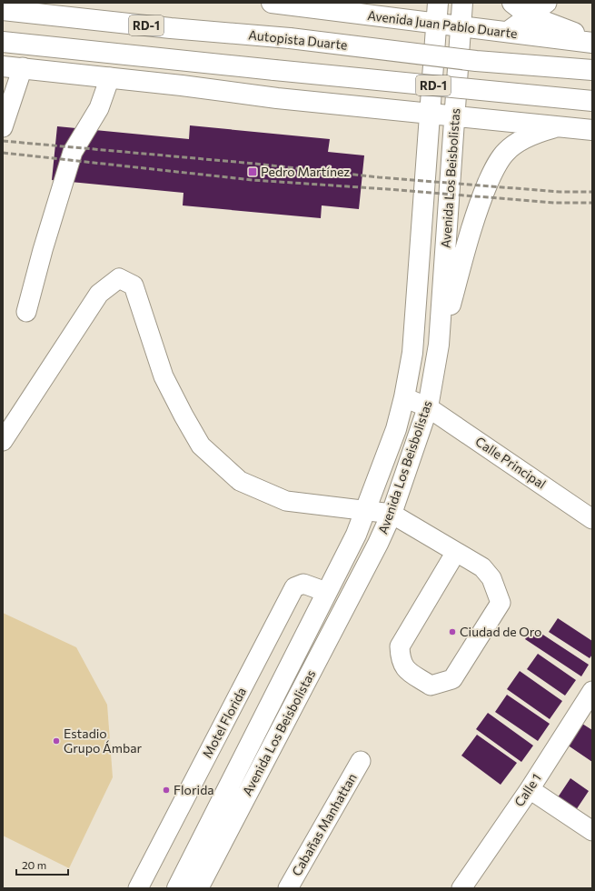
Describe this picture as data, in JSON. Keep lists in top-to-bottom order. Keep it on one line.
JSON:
{"streets":{"main road":["Avenida Juan Pablo Duarte","RD-1","Autopista Duarte","Avenida Los Beisbolistas"],"street":["Calle Principal","Motel Florida","Calle 1","Cabañas Manhattan"]},"crossings":[["Avenida Juan Pablo Duarte","Avenida Los Beisbolistas"],["Avenida Los Beisbolistas","Calle Principal"],["Avenida Los Beisbolistas","Motel Florida"]],"places":{"transit":["Pedro Martínez"],"other":["Ciudad de Oro","Estadio Grupo Ámbar","Florida"]},"scale_bar":"20 m"}
